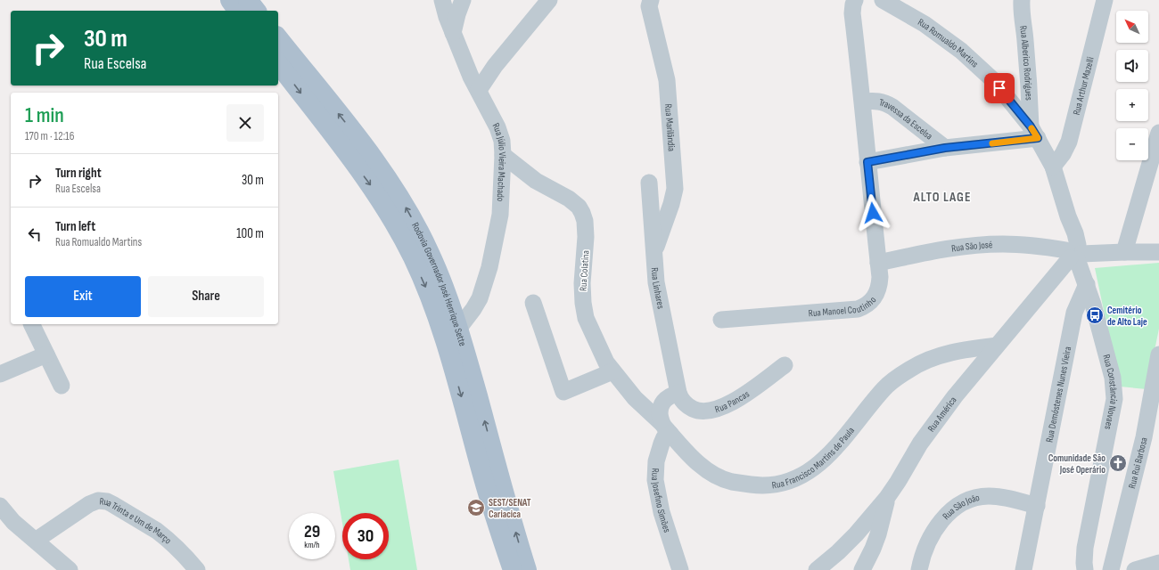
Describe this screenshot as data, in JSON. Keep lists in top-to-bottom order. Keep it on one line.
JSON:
{"streets":{"main road":["Rodovia Governador José Henrique Sette"],"street":["Rua Romualdo Martins","Rua Alberico Rodrigues","Rua Arthur Mazelli","Travessa da Escelsa","Rua Marilândia","Rua Júlio Vieira Machado","Rua São José","Rua Colatina","Rua Linhares","Rua Manoel Coutinho","Rua Constância Novaes","Rua Demóstenes Nunes Vieira","Rua Pancas","Rua América","Rua Francisco Martins de Paula","Rua Rui Barbosa","Rua Josefino Simões","Rua São João","Rua Trinta e Um de Março"]},"crossings":[["Rua Romualdo Martins","Rua Alberico Rodrigues"],["Rua Romualdo Martins","Rua Arthur Mazelli"],["Rua Romualdo Martins","Rua Constância Novaes"],["Rua Arthur Mazelli","Rua Constância Novaes"],["Travessa da Escelsa","Rua Manoel Coutinho"],["Rua Marilândia","Rua Linhares"],["Rua Júlio Vieira Machado","Rua Colatina"],["Rua Júlio Vieira Machado","Rodovia Governador José Henrique Sette"],["Rua São José","Rua Manoel Coutinho"],["Rua São José","Rua Constância Novaes"],["Rua São José","Rua América"],["Rua Colatina","Rua Francisco Martins de Paula"],["Rua Colatina","Rua Josefino Simões"],["Rua Linhares","Rua Pancas"],["Rua Constância Novaes","Rua Demóstenes Nunes Vieira"],["Rua Constância Novaes","Rua América"],["Rua Demóstenes Nunes Vieira","Rua São João"],["Rua América","Rua Francisco Martins de Paula"],["Rua Francisco Martins de Paula","Rua Josefino Simões"]],"districts":["ALTO LAGE"],"places":{"bus stop":["Cemitério de Alto Laje"],"church":["Comunidade São José Operário"],"school or university":["SEST/SENAT Cariacica"]},"north":"top left","page":{"map_buttons":["+","−"],"turn":["30 m","Rua Escelsa"],"heading":["1 min","170 m · 12:16"],"list":[{"name":"Turn right","note":"Rua Escelsa","value":"30 m"},{"name":"Turn left","note":"Rua Romualdo Martins","value":"100 m"}],"buttons":["Exit","Share"],"speed":"29 km/h","limit":"30"}}
